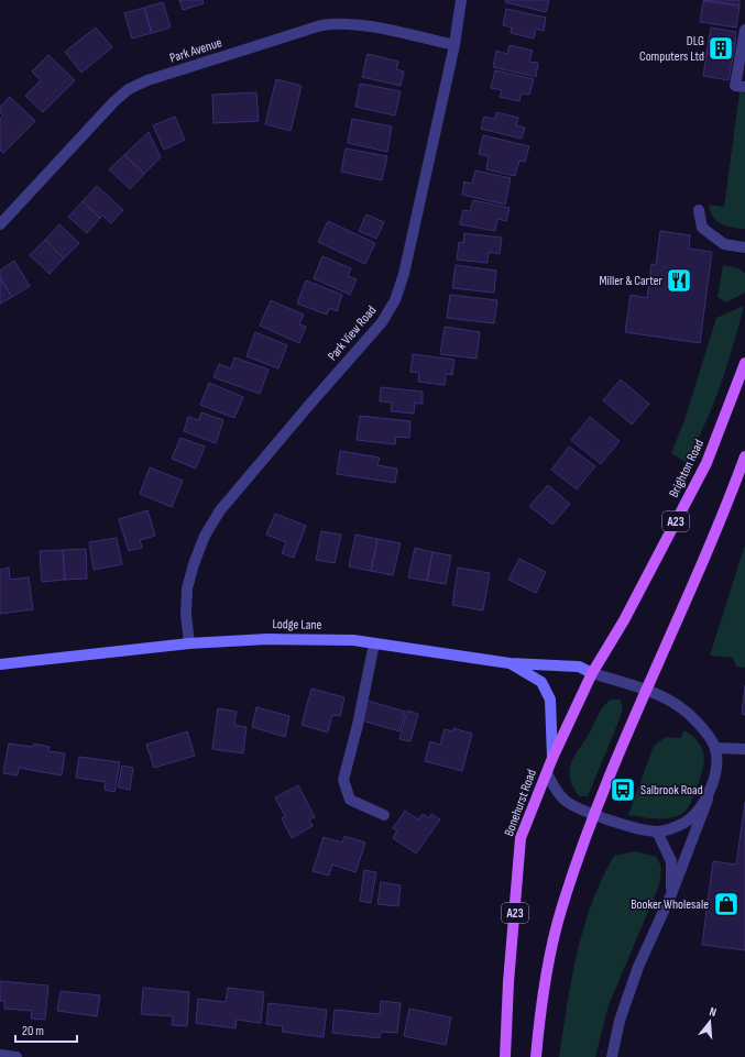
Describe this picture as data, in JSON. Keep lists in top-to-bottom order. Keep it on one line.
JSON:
{"streets":{"main road":["Brighton Road","A23","Bonehurst Road"],"street":["Park Avenue","Park View Road","Lodge Lane"]},"crossings":[["Park Avenue","Park View Road"],["Park View Road","Lodge Lane"],["Brighton Road","Lodge Lane"],["Brighton Road","Bonehurst Road"],["Lodge Lane","Bonehurst Road"]],"places":{"building":["DLG Computers Ltd"],"restaurant":["Miller & Carter"],"bus stop":["Salbrook Road"],"shop":["Booker Wholesale"]},"scale_bar":"20 m","north":"top"}
